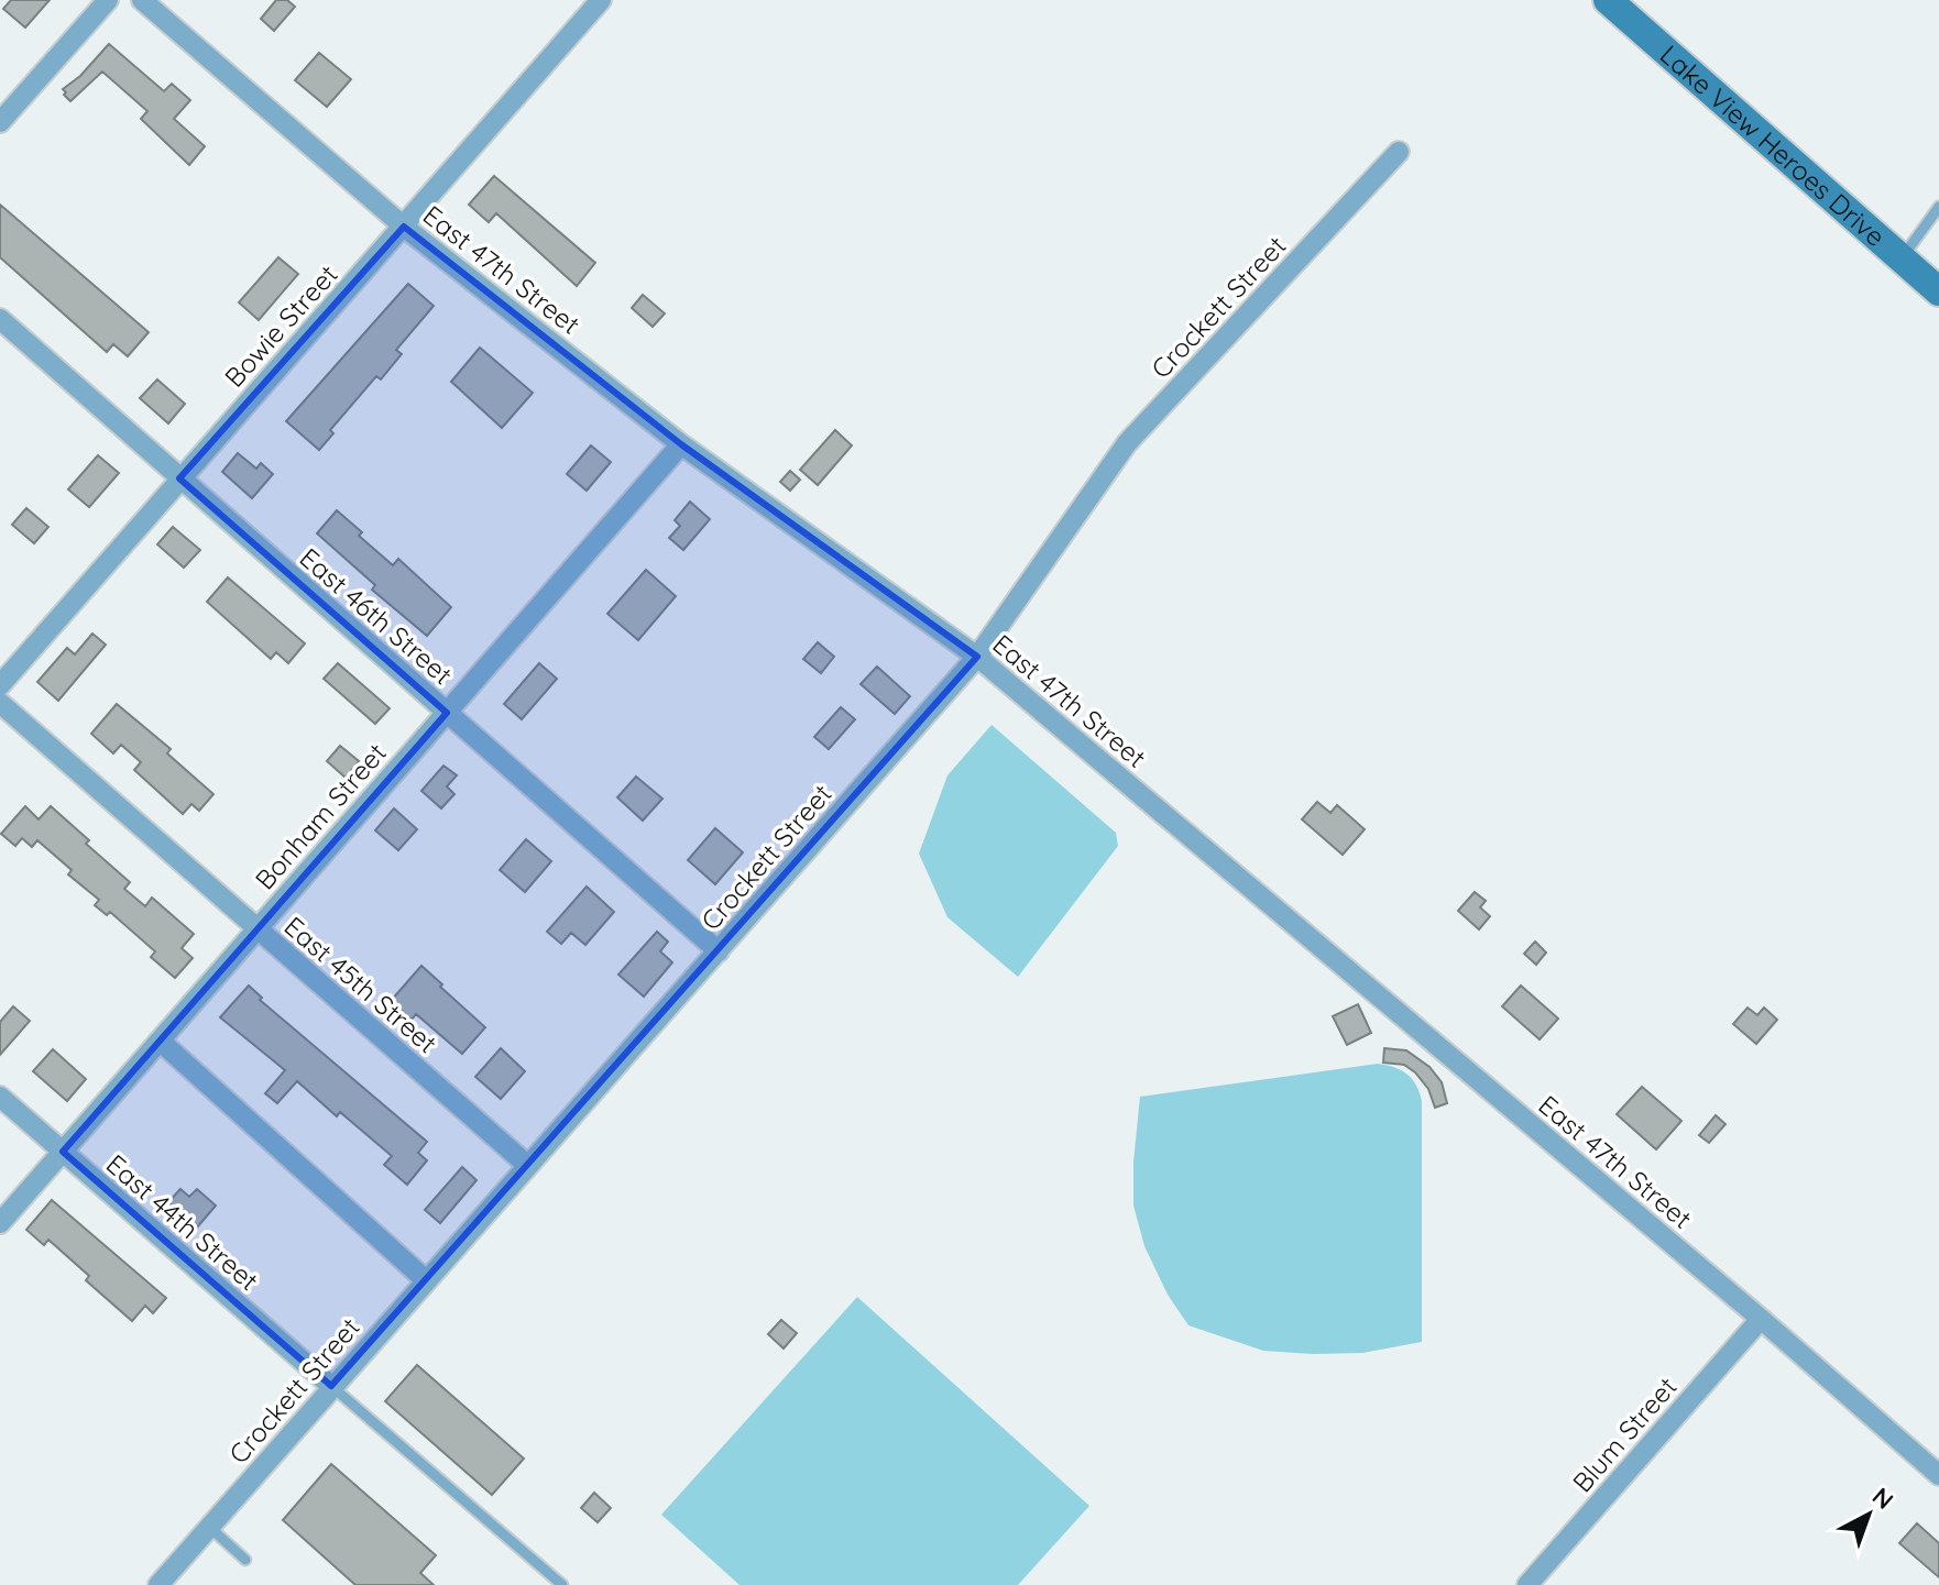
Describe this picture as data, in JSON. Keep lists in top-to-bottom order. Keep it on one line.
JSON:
{"streets":{"street":["Lake View Heroes Drive","East 47th Street","Crockett Street","Bowie Street","East 46th Street","Bonham Street","East 45th Street","East 44th Street","Blum Street"]},"crossings":[["East 47th Street","Crockett Street"],["East 47th Street","Bowie Street"],["East 47th Street","Bonham Street"],["East 47th Street","Blum Street"],["Crockett Street","East 46th Street"],["Crockett Street","East 45th Street"],["Crockett Street","East 44th Street"],["Bowie Street","East 46th Street"],["East 46th Street","Bonham Street"],["Bonham Street","East 45th Street"],["Bonham Street","East 44th Street"]],"north":"top right"}
